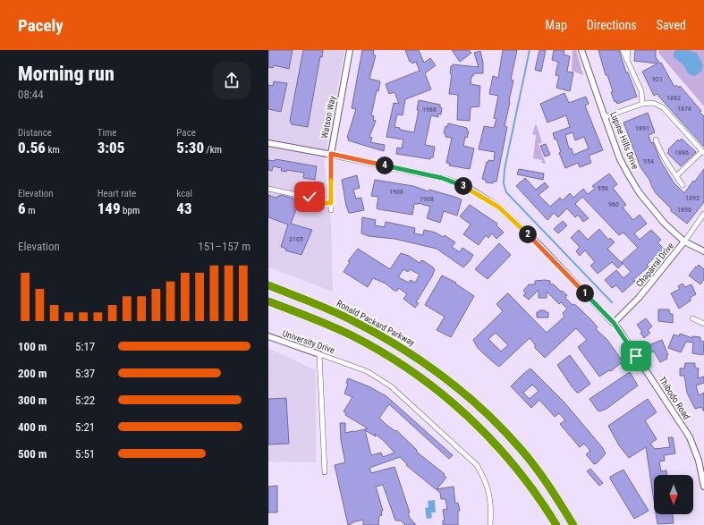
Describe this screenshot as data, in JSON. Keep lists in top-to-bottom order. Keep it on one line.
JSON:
{"streets":{"highway":["Ronald Packard Parkway"],"street":["Watson Way","Lupine Hills Drive","Chaparral Drive","University Drive","Thibodo Road"]},"crossings":[["Watson Way","Thibodo Road"],["Lupine Hills Drive","Chaparral Drive"],["Chaparral Drive","Thibodo Road"]],"house_numbers":["921","1882","1878","1988","1891","1886","954","956","1908","1892","1908","960","1896","2105"],"north":"bottom","page":{"header":"Pacely","nav":["Map","Directions","Saved"],"heading":["Morning run","08:44"],"stats":[["Distance","0.56 km"],["Time","3:05"],["Pace","5:30 /km"],["Elevation","6 m"],["Heart rate","149 bpm"],["kcal","43"]],"pins":["4","3","2","1"],"chart":["Elevation","151–157 m"],"list":[{"name":"100 m","note":"5:17"},{"name":"200 m","note":"5:37"},{"name":"300 m","note":"5:22"},{"name":"400 m","note":"5:21"},{"name":"500 m","note":"5:51"}]}}
